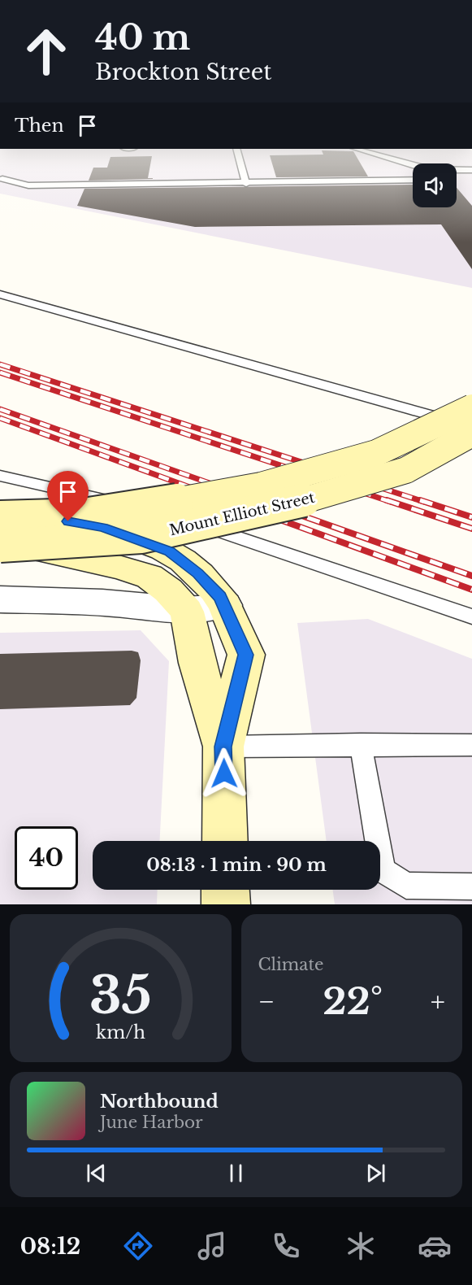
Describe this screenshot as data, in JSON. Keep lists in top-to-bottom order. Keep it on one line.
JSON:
{"streets":{"main road":["Mount Elliott Street"]},"page":{"turn":["40 m","Brockton Street"],"then":"Then","limit":"40","trip":"08:13 · 1 min · 90 m","tile":"Climate","heat":["−","22°","+"],"song":["Northbound","June Harbor"],"tabs":"08:12","gauge":["35","km/h"]}}
